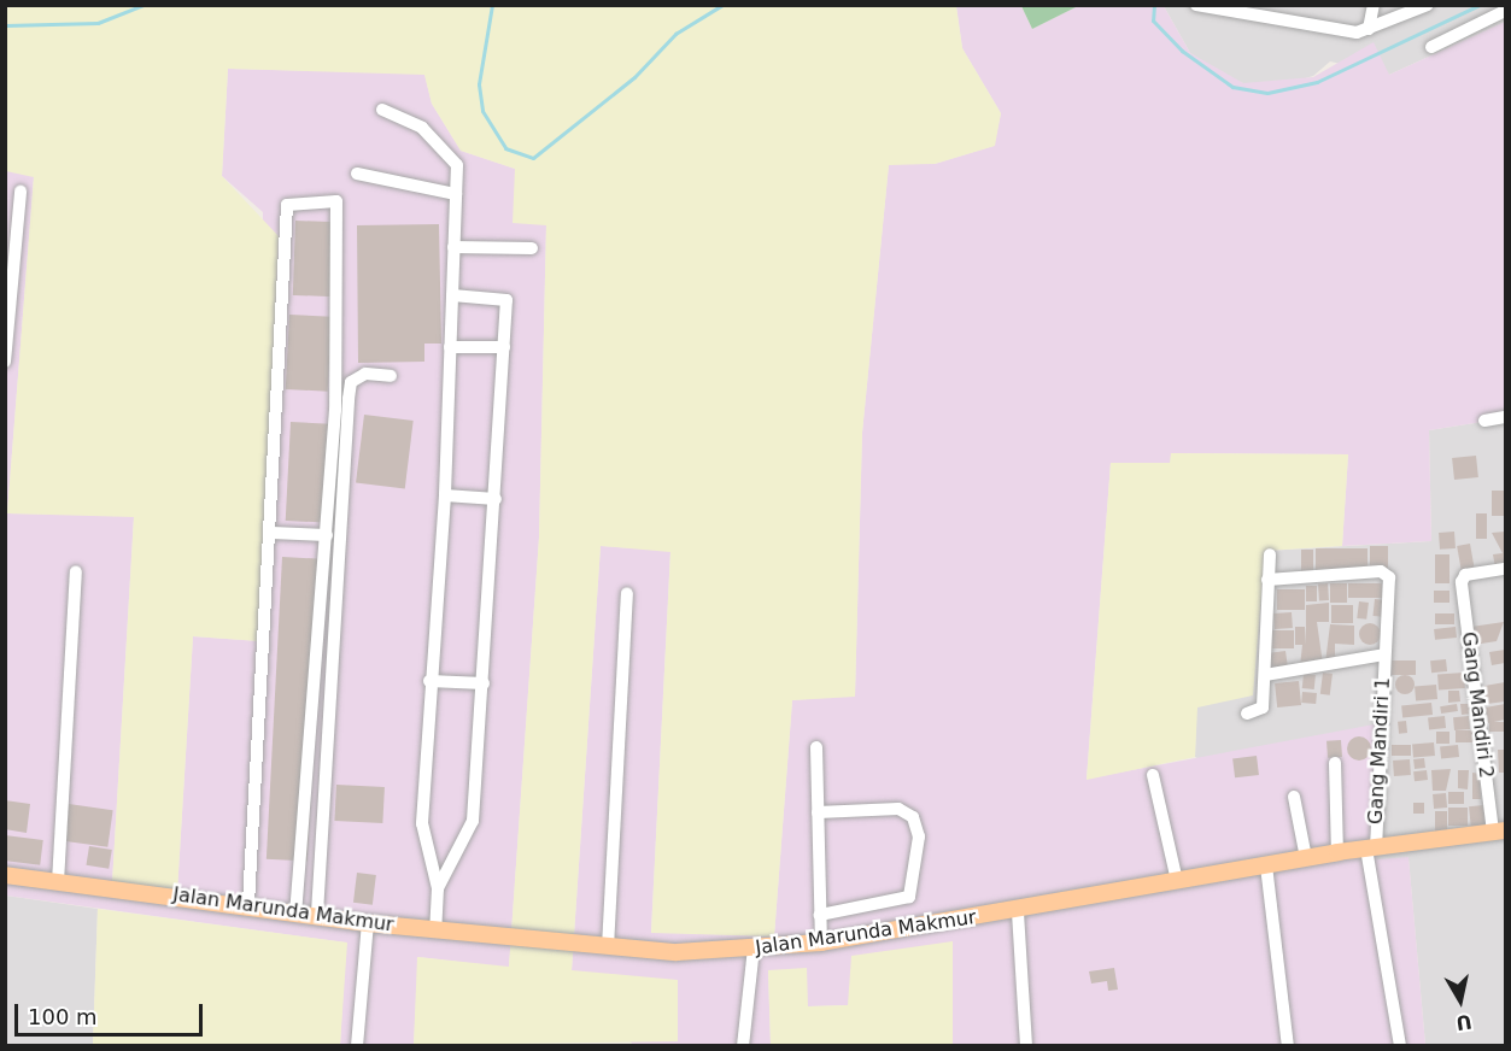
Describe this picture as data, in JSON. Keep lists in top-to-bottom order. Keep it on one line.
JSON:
{"streets":{"main road":["Jalan Marunda Makmur"],"street":["Gang Mandiri 2","Gang Mandiri 1"]},"crossings":[["Gang Mandiri 2","Jalan Marunda Makmur"],["Gang Mandiri 1","Jalan Marunda Makmur"]],"scale_bar":"100 m","north":"bottom"}
